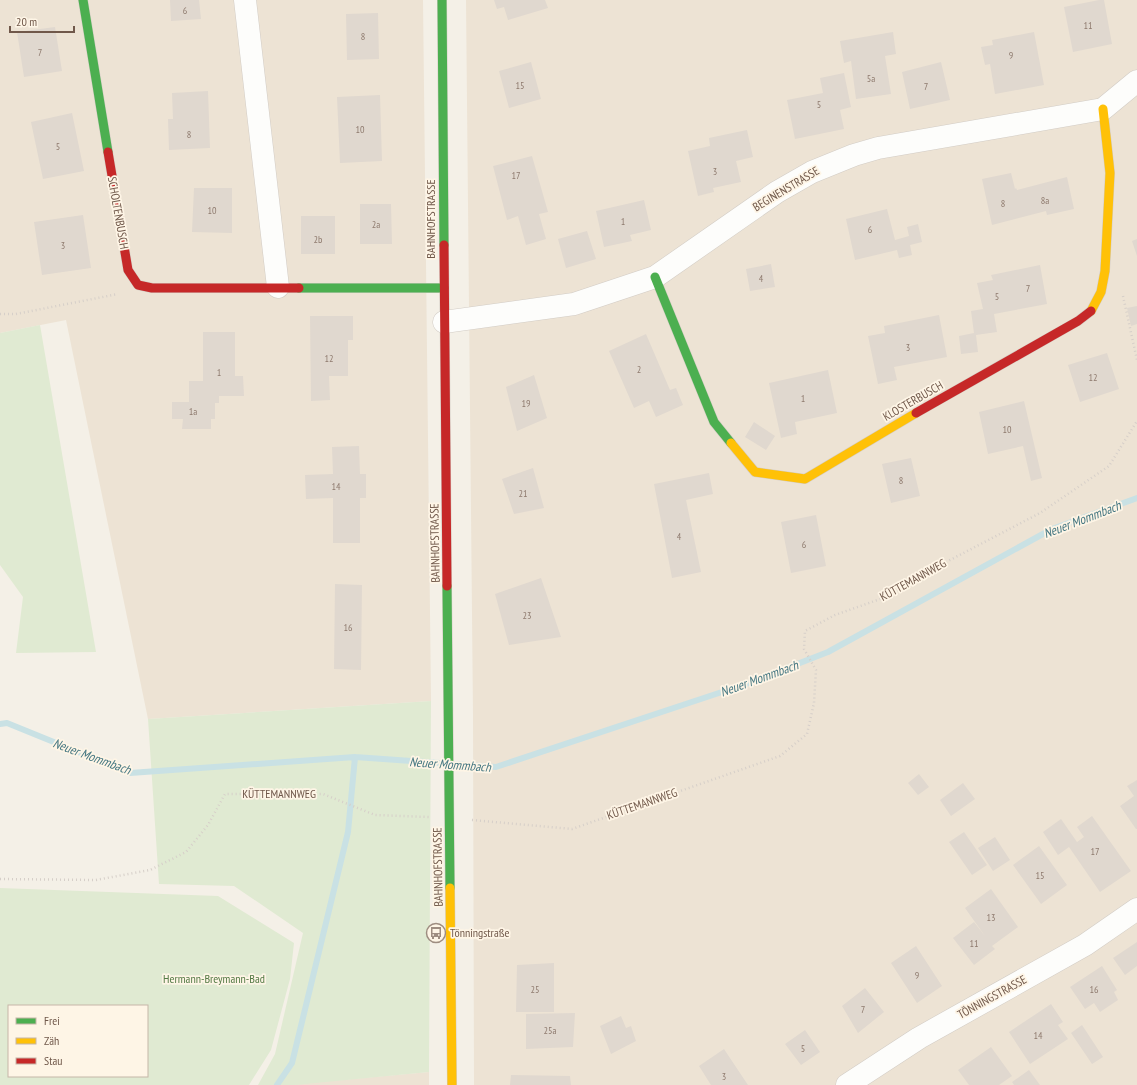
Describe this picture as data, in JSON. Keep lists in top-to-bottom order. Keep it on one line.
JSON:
{"streets":{"street":["BEGINENSTRASSE","SCHOLTENBUSCH","BAHNHOFSTRASSE","KLOSTERBUSCH","TÖNNINGSTRASSE"],"path":["KÜTTEMANNWEG"]},"crossings":[["BEGINENSTRASSE","BAHNHOFSTRASSE"],["BEGINENSTRASSE","KLOSTERBUSCH"],["BAHNHOFSTRASSE","KÜTTEMANNWEG"]],"water":["Neuer Mommbach"],"parks":["Hermann-Breymann-Bad"],"places":{"bus stop":["Tönningstraße"]},"house_numbers":["6","11","8","7","9","5a","15","7","5","10","8","5","3","17","8a","8","10","1","2a","6","2b","3","4","7","5","3","12","2","1","12","1","19","1a","10","8","14","21","4","6","23","16","17","15","13","11","9","25","16","7","25a","14","5","3"],"legend":["Frei","Zäh","Stau"],"scale_bar":"20 m"}
